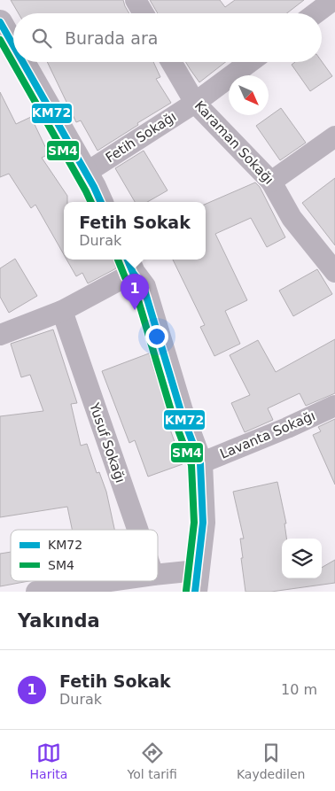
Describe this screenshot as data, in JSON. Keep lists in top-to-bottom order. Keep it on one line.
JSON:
{"streets":{"street":["Fetih Sokağı","Karaman Sokağı","Lavanta Sokağı","Yusuf Sokağı"]},"crossings":[["Fetih Sokağı","Karaman Sokağı"]],"lines":["transit line KM72","transit line SM4"],"legend":["KM72","SM4"],"north":"bottom right","page":{"search":"Burada ara","popup":["Fetih Sokak","Durak"],"pins":"1","heading":"Yakında","list":[{"mark":"1","name":"Fetih Sokak","note":"Durak","value":"10 m"}],"nav":["Harita","Yol tarifi","Kaydedilen"]}}
